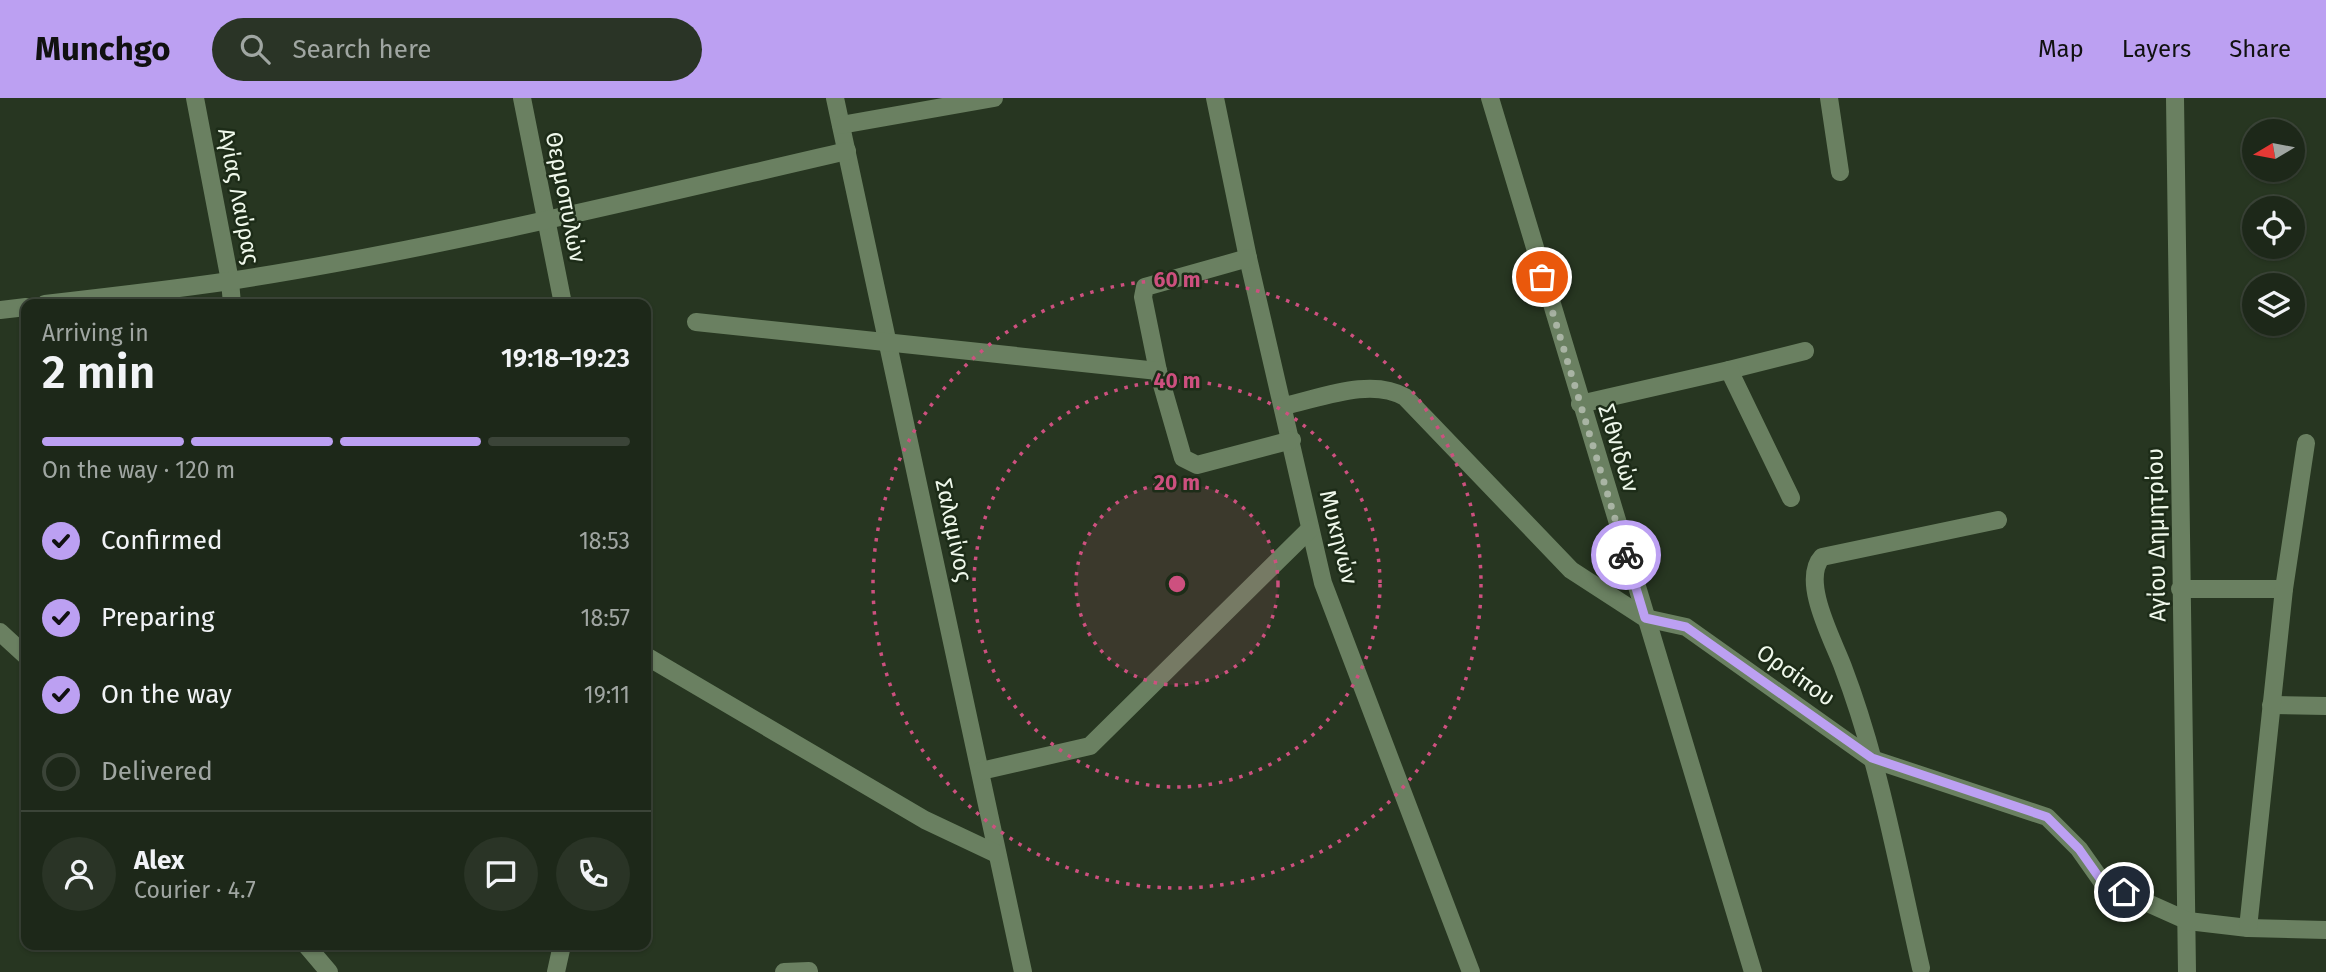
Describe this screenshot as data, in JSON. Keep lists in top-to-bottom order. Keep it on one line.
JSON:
{"streets":{"street":["Αγίας Λαύρας","Θερμοπυλών","Σιθνιδών","Σαλαμίνος","Αγίου Δημητρίου","Μυκηνών","Ορσίπου"]},"crossings":[["Σιθνιδών","Ορσίπου"],["Αγίου Δημητρίου","Ορσίπου"],["Μυκηνών","Ορσίπου"]],"north":"left","page":{"header":"Munchgo","search":"Search here","nav":["Map","Layers","Share"],"heading":["2 min","Arriving in","19:18–19:23"],"panel":["Alex","Courier · 4.7"],"bar":"On the way · 120 m","list":[["Confirmed","18:53"],["Preparing","18:57"],["On the way","19:11"],"Delivered"]},"rings":["60 m","40 m","20 m"]}
